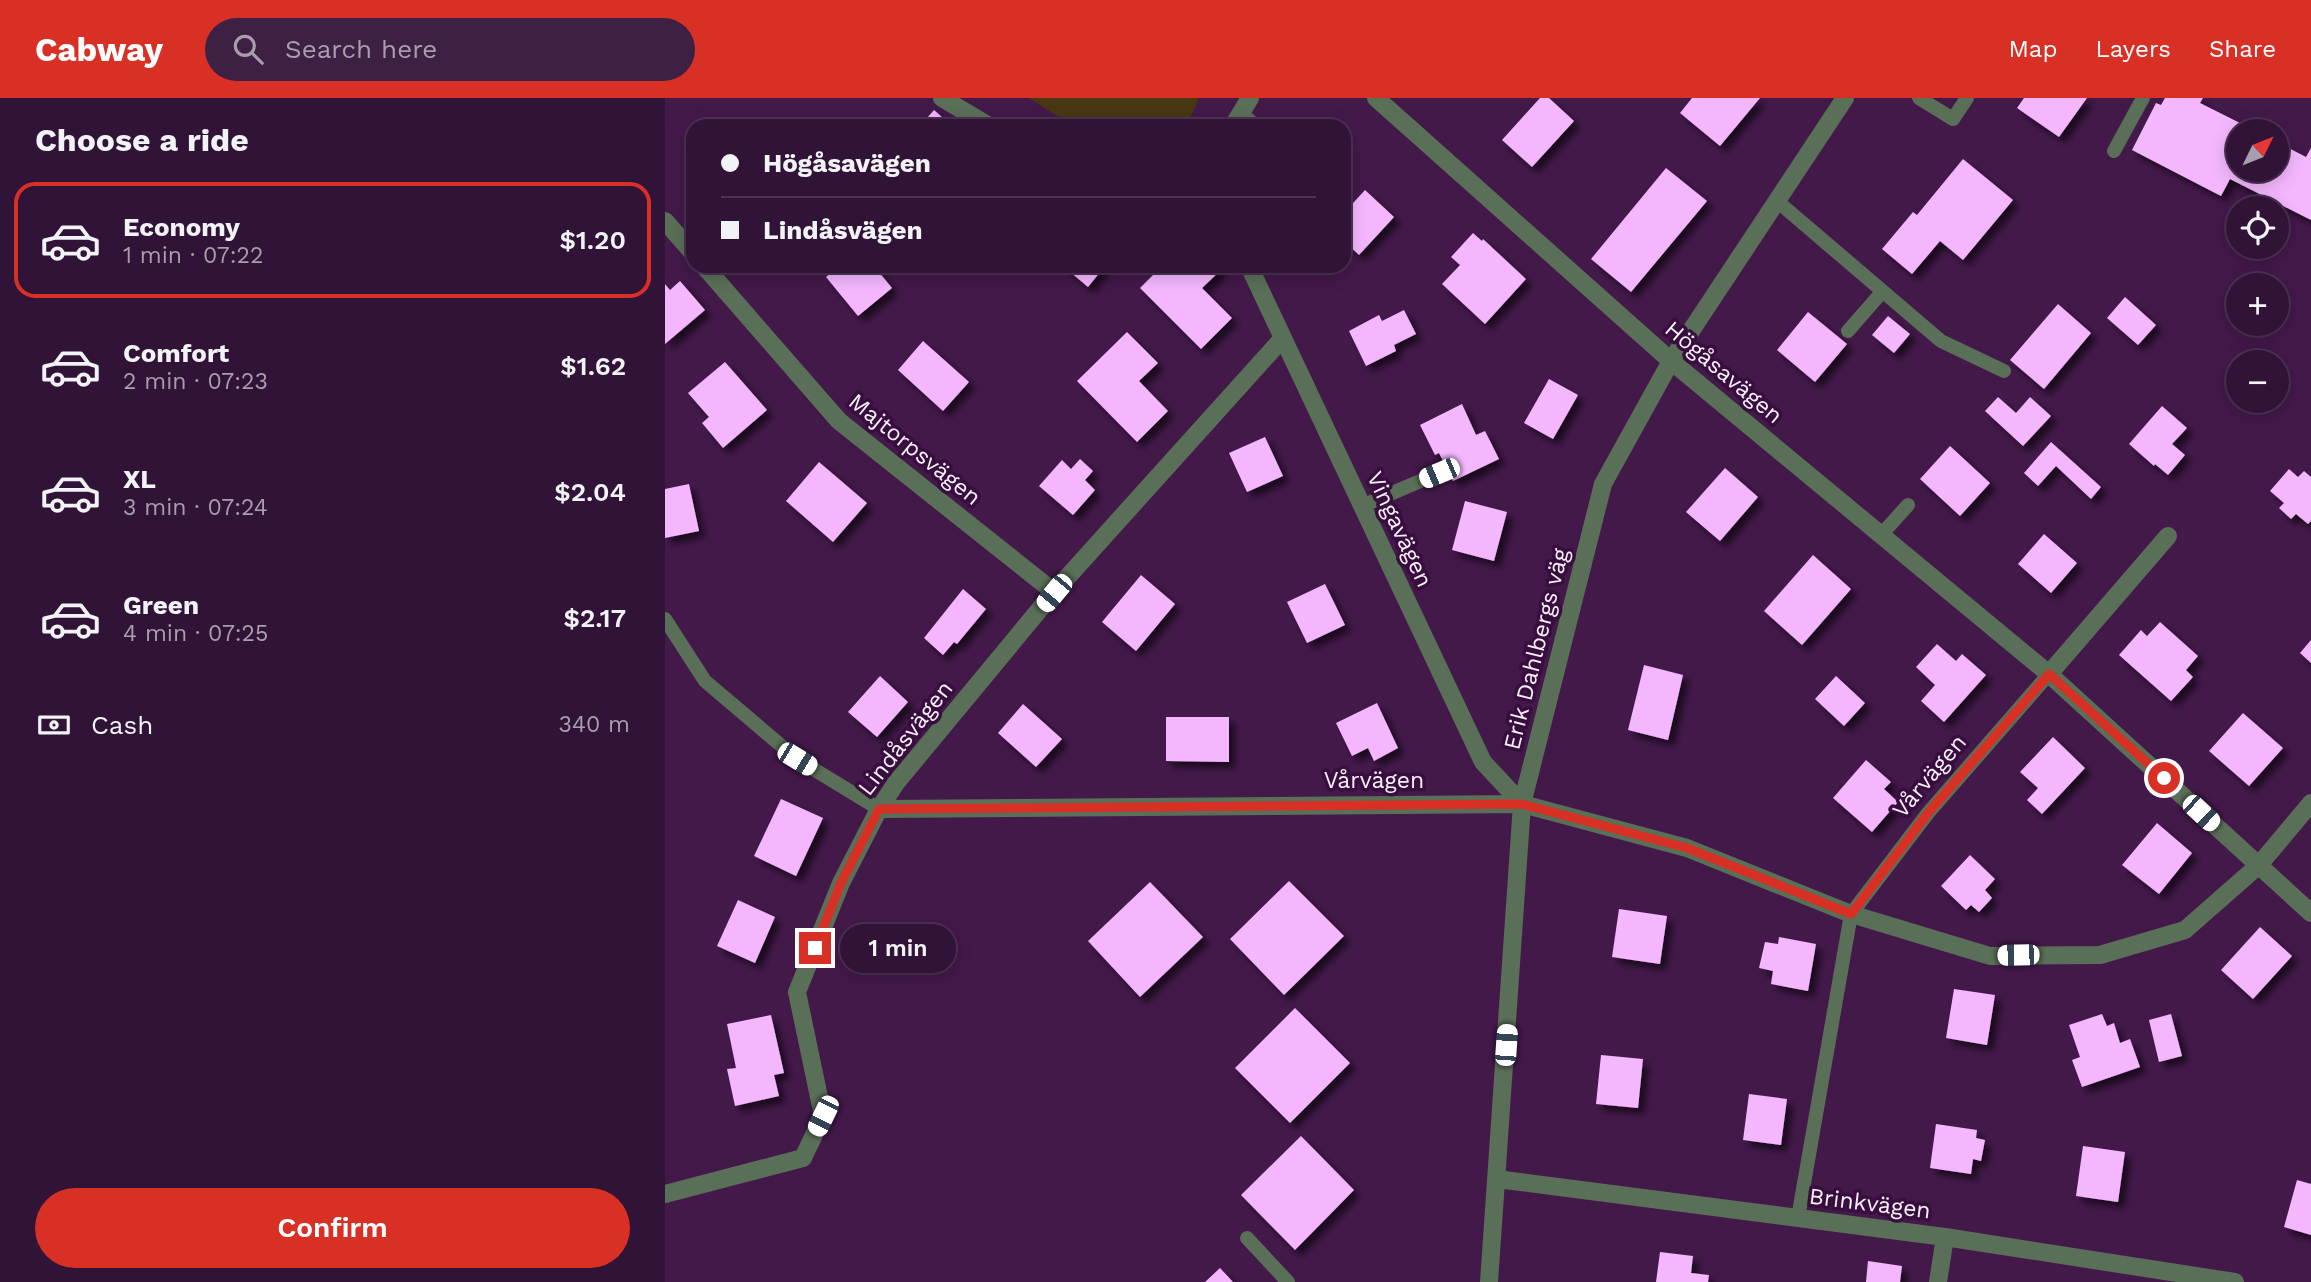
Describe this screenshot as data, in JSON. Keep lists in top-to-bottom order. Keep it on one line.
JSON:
{"streets":{"street":["Högåsavägen","Majtorpsvägen","Vingavägen","Erik Dahlbergs väg","Lindåsvägen","Vårvägen","Brinkvägen"]},"crossings":[["Högåsavägen","Erik Dahlbergs väg"],["Högåsavägen","Vårvägen"],["Majtorpsvägen","Lindåsvägen"],["Vingavägen","Erik Dahlbergs väg"],["Vingavägen","Lindåsvägen"],["Vingavägen","Vårvägen"],["Erik Dahlbergs väg","Vårvägen"],["Erik Dahlbergs väg","Brinkvägen"],["Lindåsvägen","Vårvägen"]],"north":"top right","page":{"header":"Cabway","search":"Search here","nav":["Map","Layers","Share"],"heading":"Choose a ride","map_buttons":["+","−"],"banner":["Högåsavägen","Lindåsvägen"],"list":[{"name":"Economy","note":"1 min · 07:22","value":"$1.20"},{"name":"Comfort","note":"2 min · 07:23","value":"$1.62"},{"name":"XL","note":"3 min · 07:24","value":"$2.04"},{"name":"Green","note":"4 min · 07:25","value":"$2.17"}],"pay":["Cash","340 m"],"bubble":"1 min","buttons":"Confirm"}}
